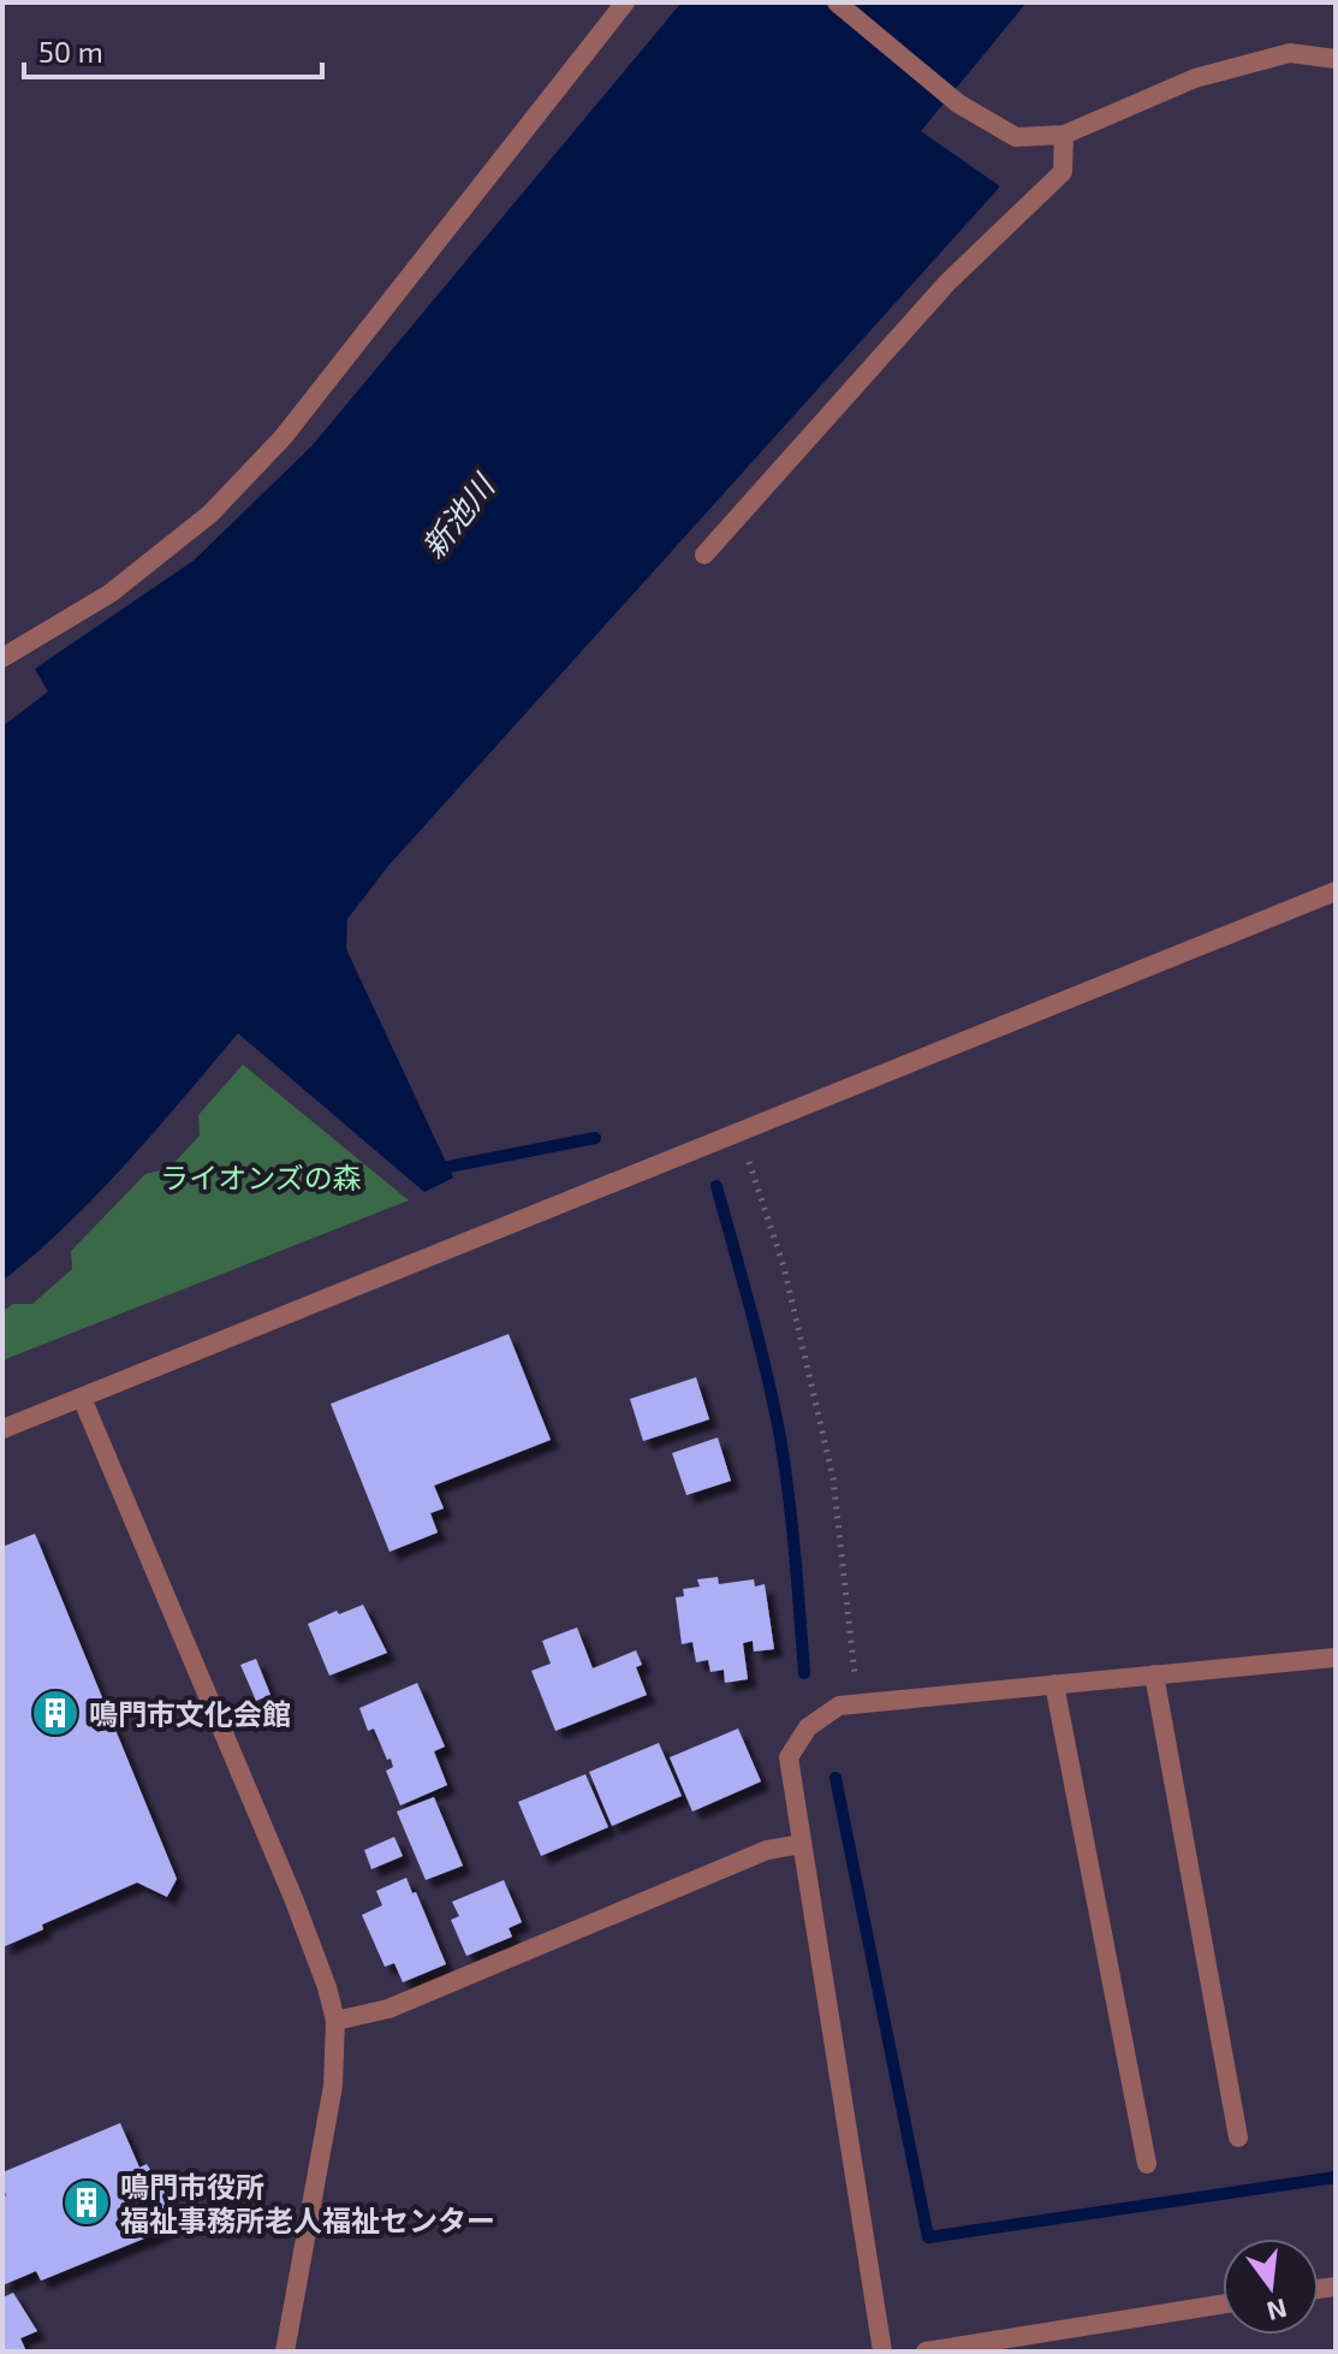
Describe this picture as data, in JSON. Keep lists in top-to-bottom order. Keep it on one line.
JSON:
{"water":["新池川"],"parks":["ライオンズの森"],"places":{"building":["鳴門市文化会館","鳴門市役所 福祉事務所老人福祉センター"]},"scale_bar":"50 m","north":"bottom"}
